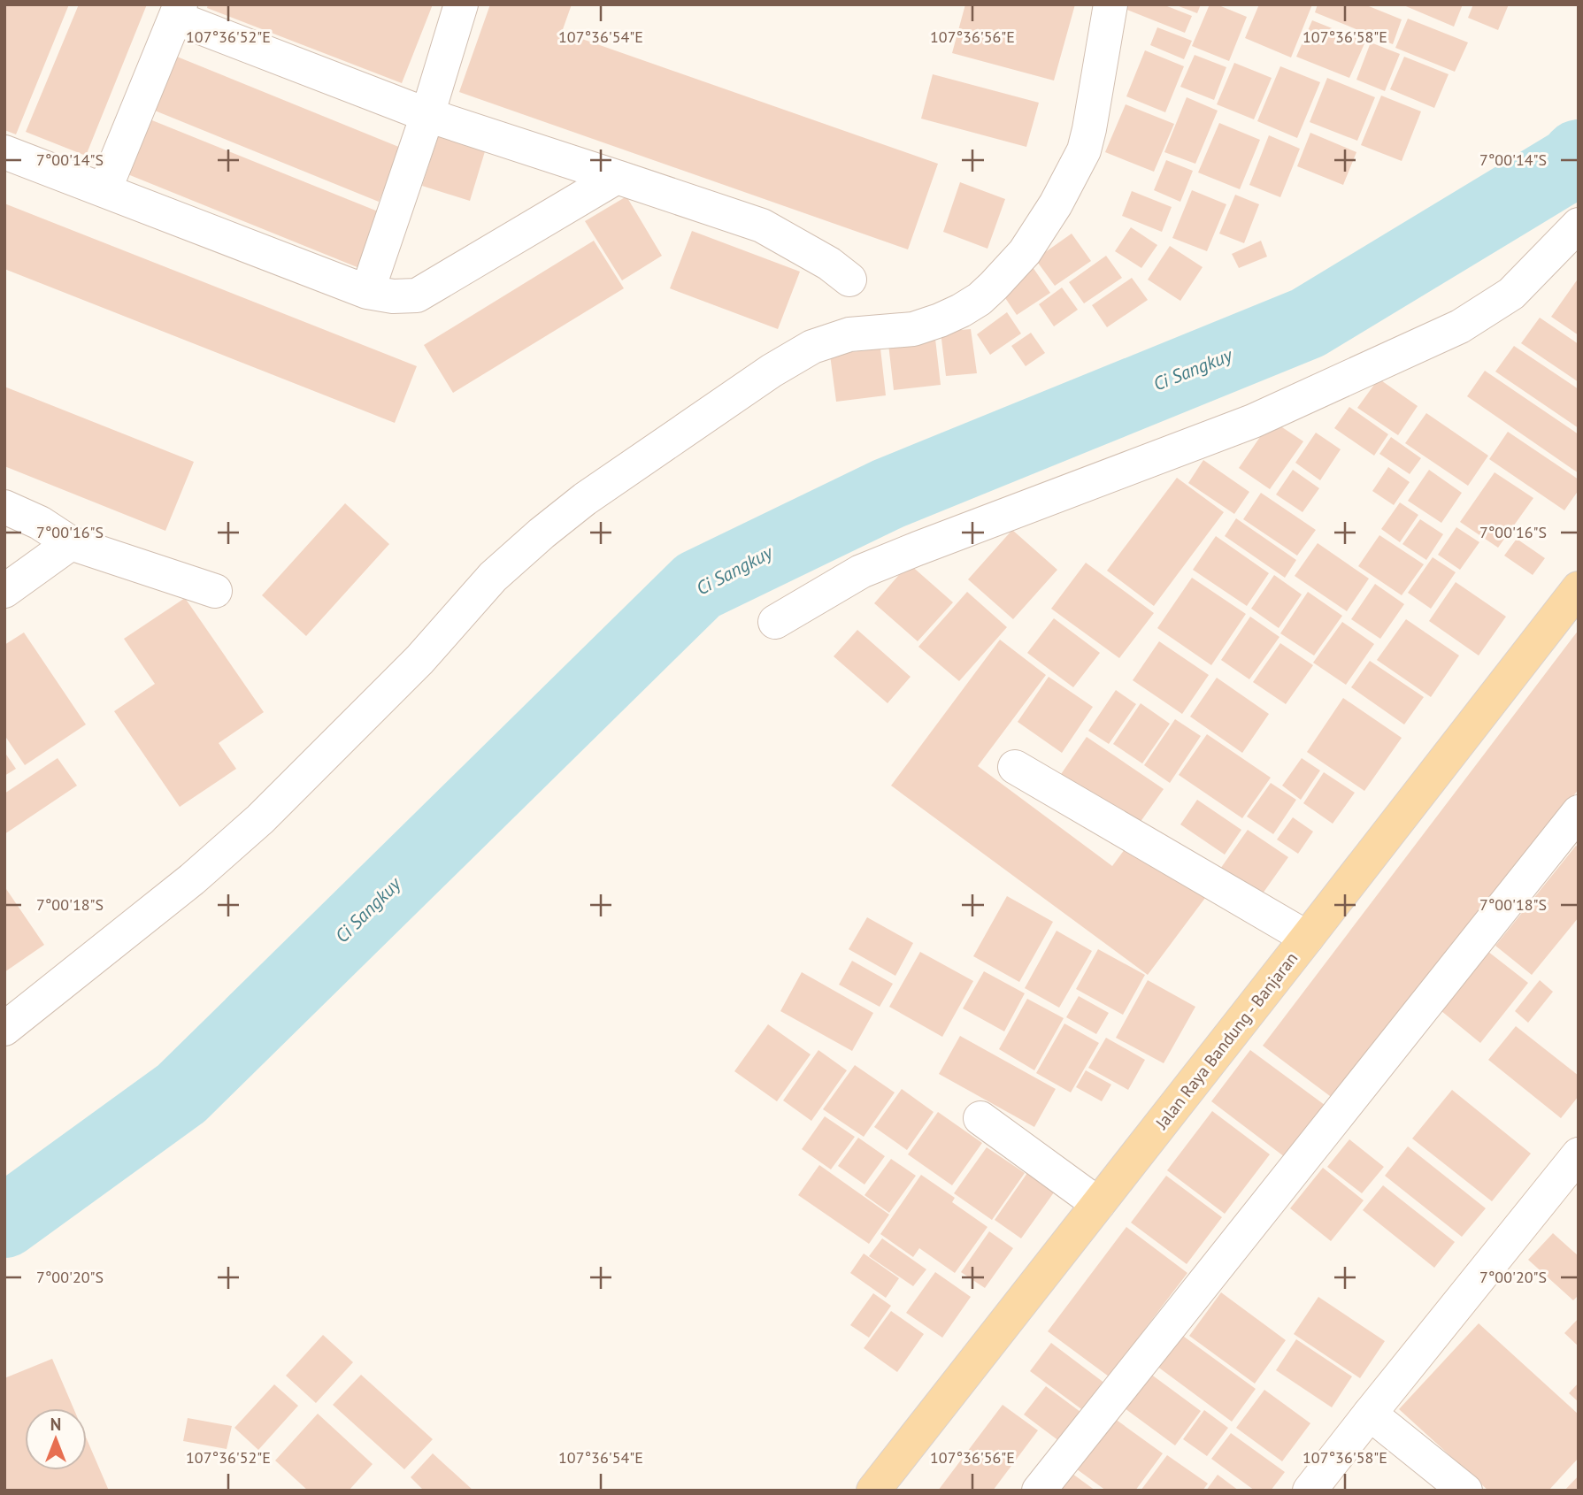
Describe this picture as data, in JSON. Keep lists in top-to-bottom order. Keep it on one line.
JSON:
{"streets":{"main road":["Jalan Raya Bandung - Banjaran"]},"water":["Ci Sangkuy"],"north":"top","coordinates":["107°36'52\"E","107°36'54\"E","107°36'56\"E","107°36'58\"E","7°00'14\"S","7°00'16\"S","7°00'18\"S","7°00'20\"S"]}
